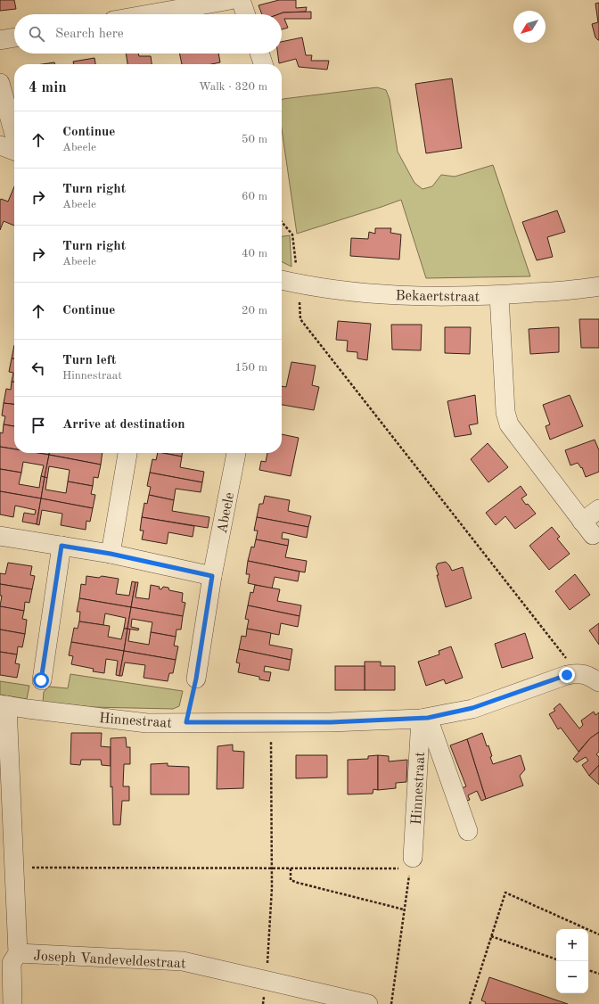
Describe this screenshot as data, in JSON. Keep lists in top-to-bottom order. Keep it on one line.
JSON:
{"streets":{"street":["Bekaertstraat","Abeele","Hinnestraat","Joseph Vandeveldestraat"]},"north":"bottom left","page":{"search":"Search here","heading":["4 min","Walk · 320 m"],"list":[["Continue","Abeele","50 m"],["Turn right","Abeele","60 m"],["Turn right","Abeele","40 m"],["Continue","20 m"],["Turn left","Hinnestraat","150 m"],"Arrive at destination"],"map_buttons":["+","−"]}}
